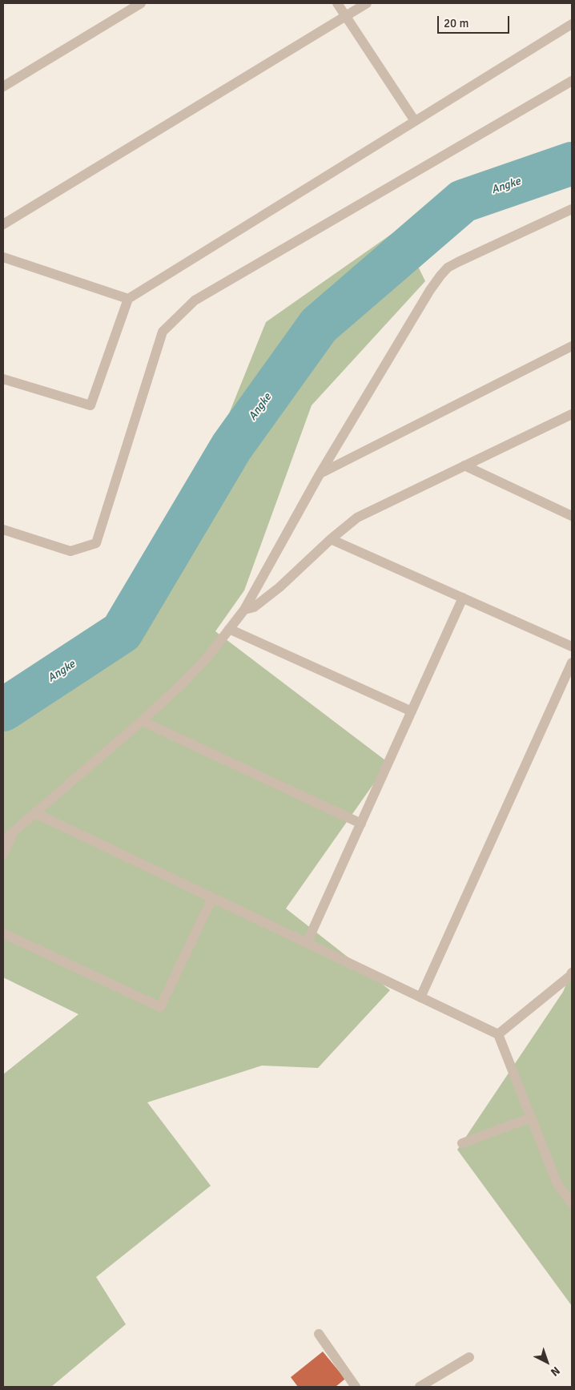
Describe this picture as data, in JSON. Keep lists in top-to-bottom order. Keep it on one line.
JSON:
{"water":["Angke"],"scale_bar":"20 m","north":"bottom right"}
